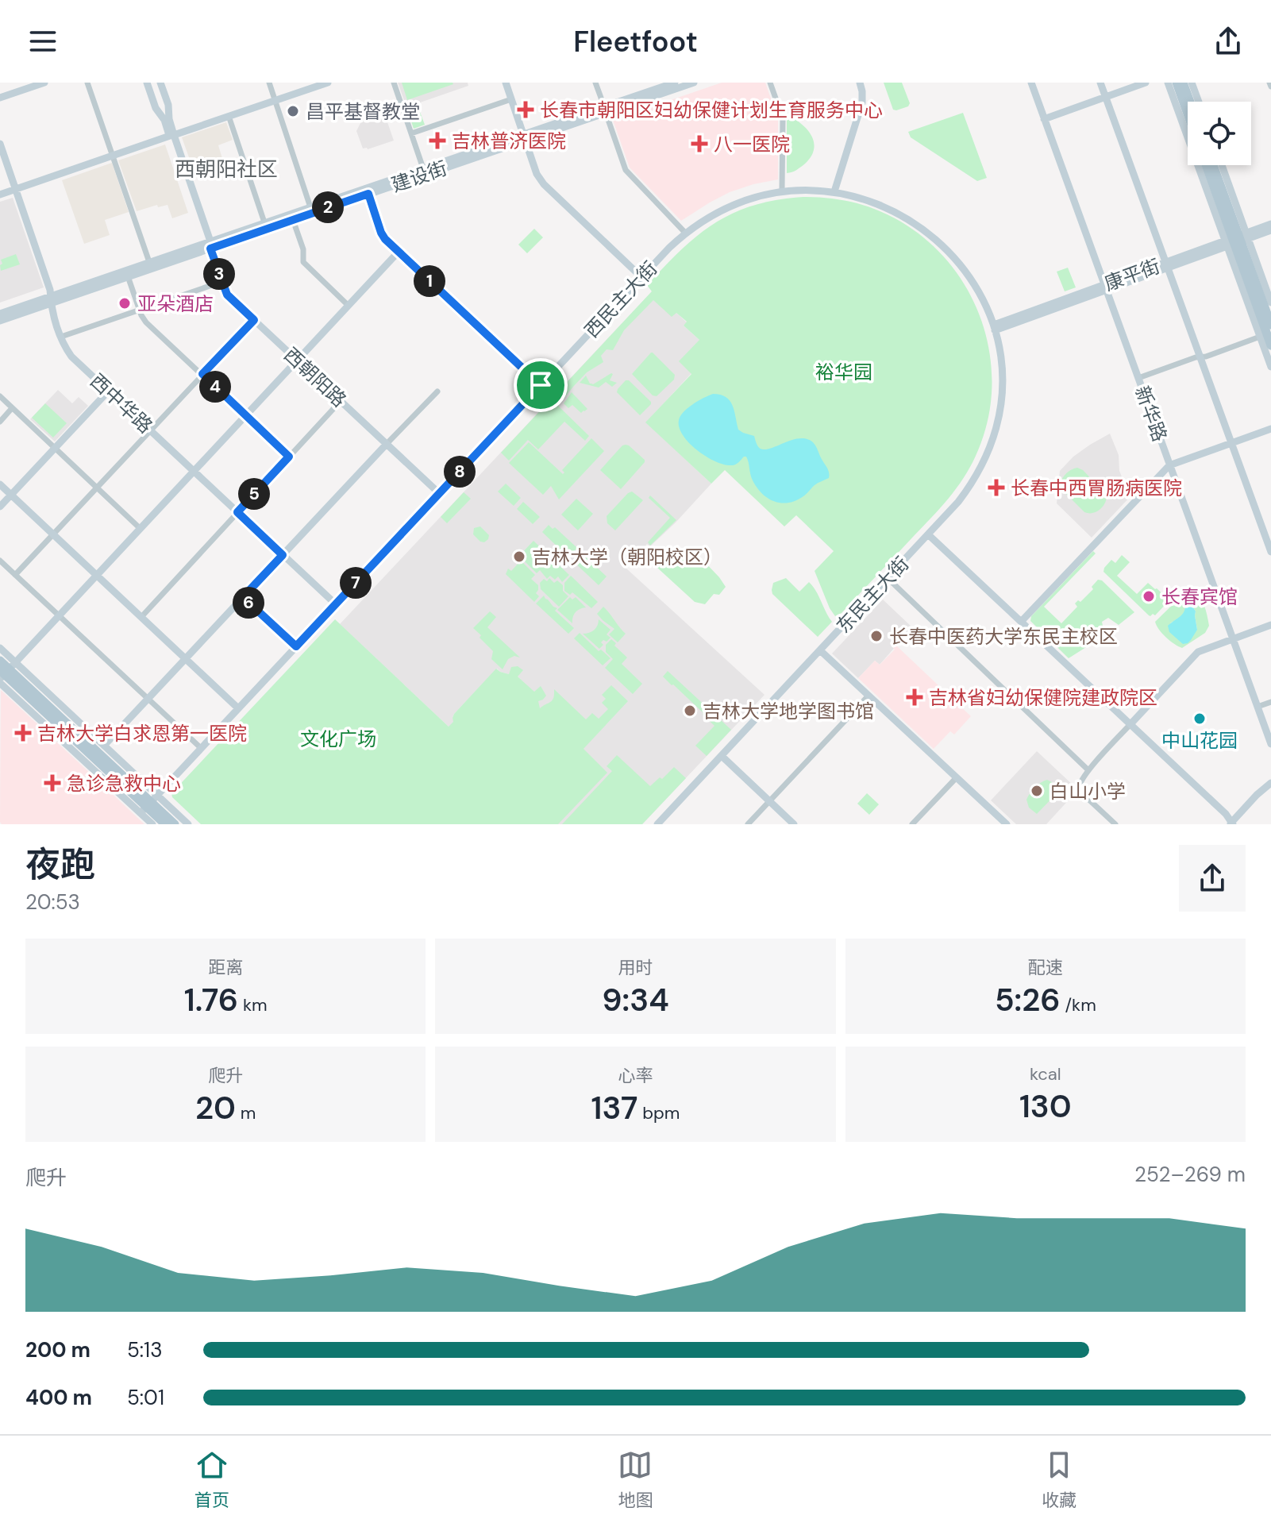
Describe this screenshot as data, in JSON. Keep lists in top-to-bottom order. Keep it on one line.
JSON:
{"streets":{"street":["建设街","康平街","西民主大街","西朝阳路","西中华路","新华路","东民主大街"]},"crossings":[["建设街","西朝阳路"],["建设街","西中华路"],["康平街","西民主大街"],["康平街","新华路"],["康平街","东民主大街"],["西民主大街","西朝阳路"],["西民主大街","西中华路"],["西民主大街","东民主大街"]],"districts":["西朝阳社区"],"parks":["裕华园","文化广场"],"places":{"health":["长春市朝阳区妇幼保健计划生育服务中心","吉林普济医院","八一医院","长春中西胃肠病医院","吉林省妇幼保健院建政院区","吉林大学白求恩第一医院","急诊急救中心"],"other":["昌平基督教堂","亚朵酒店","吉林大学（朝阳校区）","长春宾馆","长春中医药大学东民主校区","吉林大学地学图书馆","中山花园","白山小学"]},"page":{"header":"Fleetfoot","pins":["2","3","1","4","8","5","7","6"],"heading":["夜跑","20:53"],"stats":[["距离","1.76 km"],["用时","9:34"],["配速","5:26 /km"],["爬升","20 m"],["心率","137 bpm"],["kcal","130"]],"chart":["爬升","252–269 m"],"list":[{"name":"200 m","note":"5:13"},{"name":"400 m","note":"5:01"}],"tabs":["首页","地图","收藏"]}}
